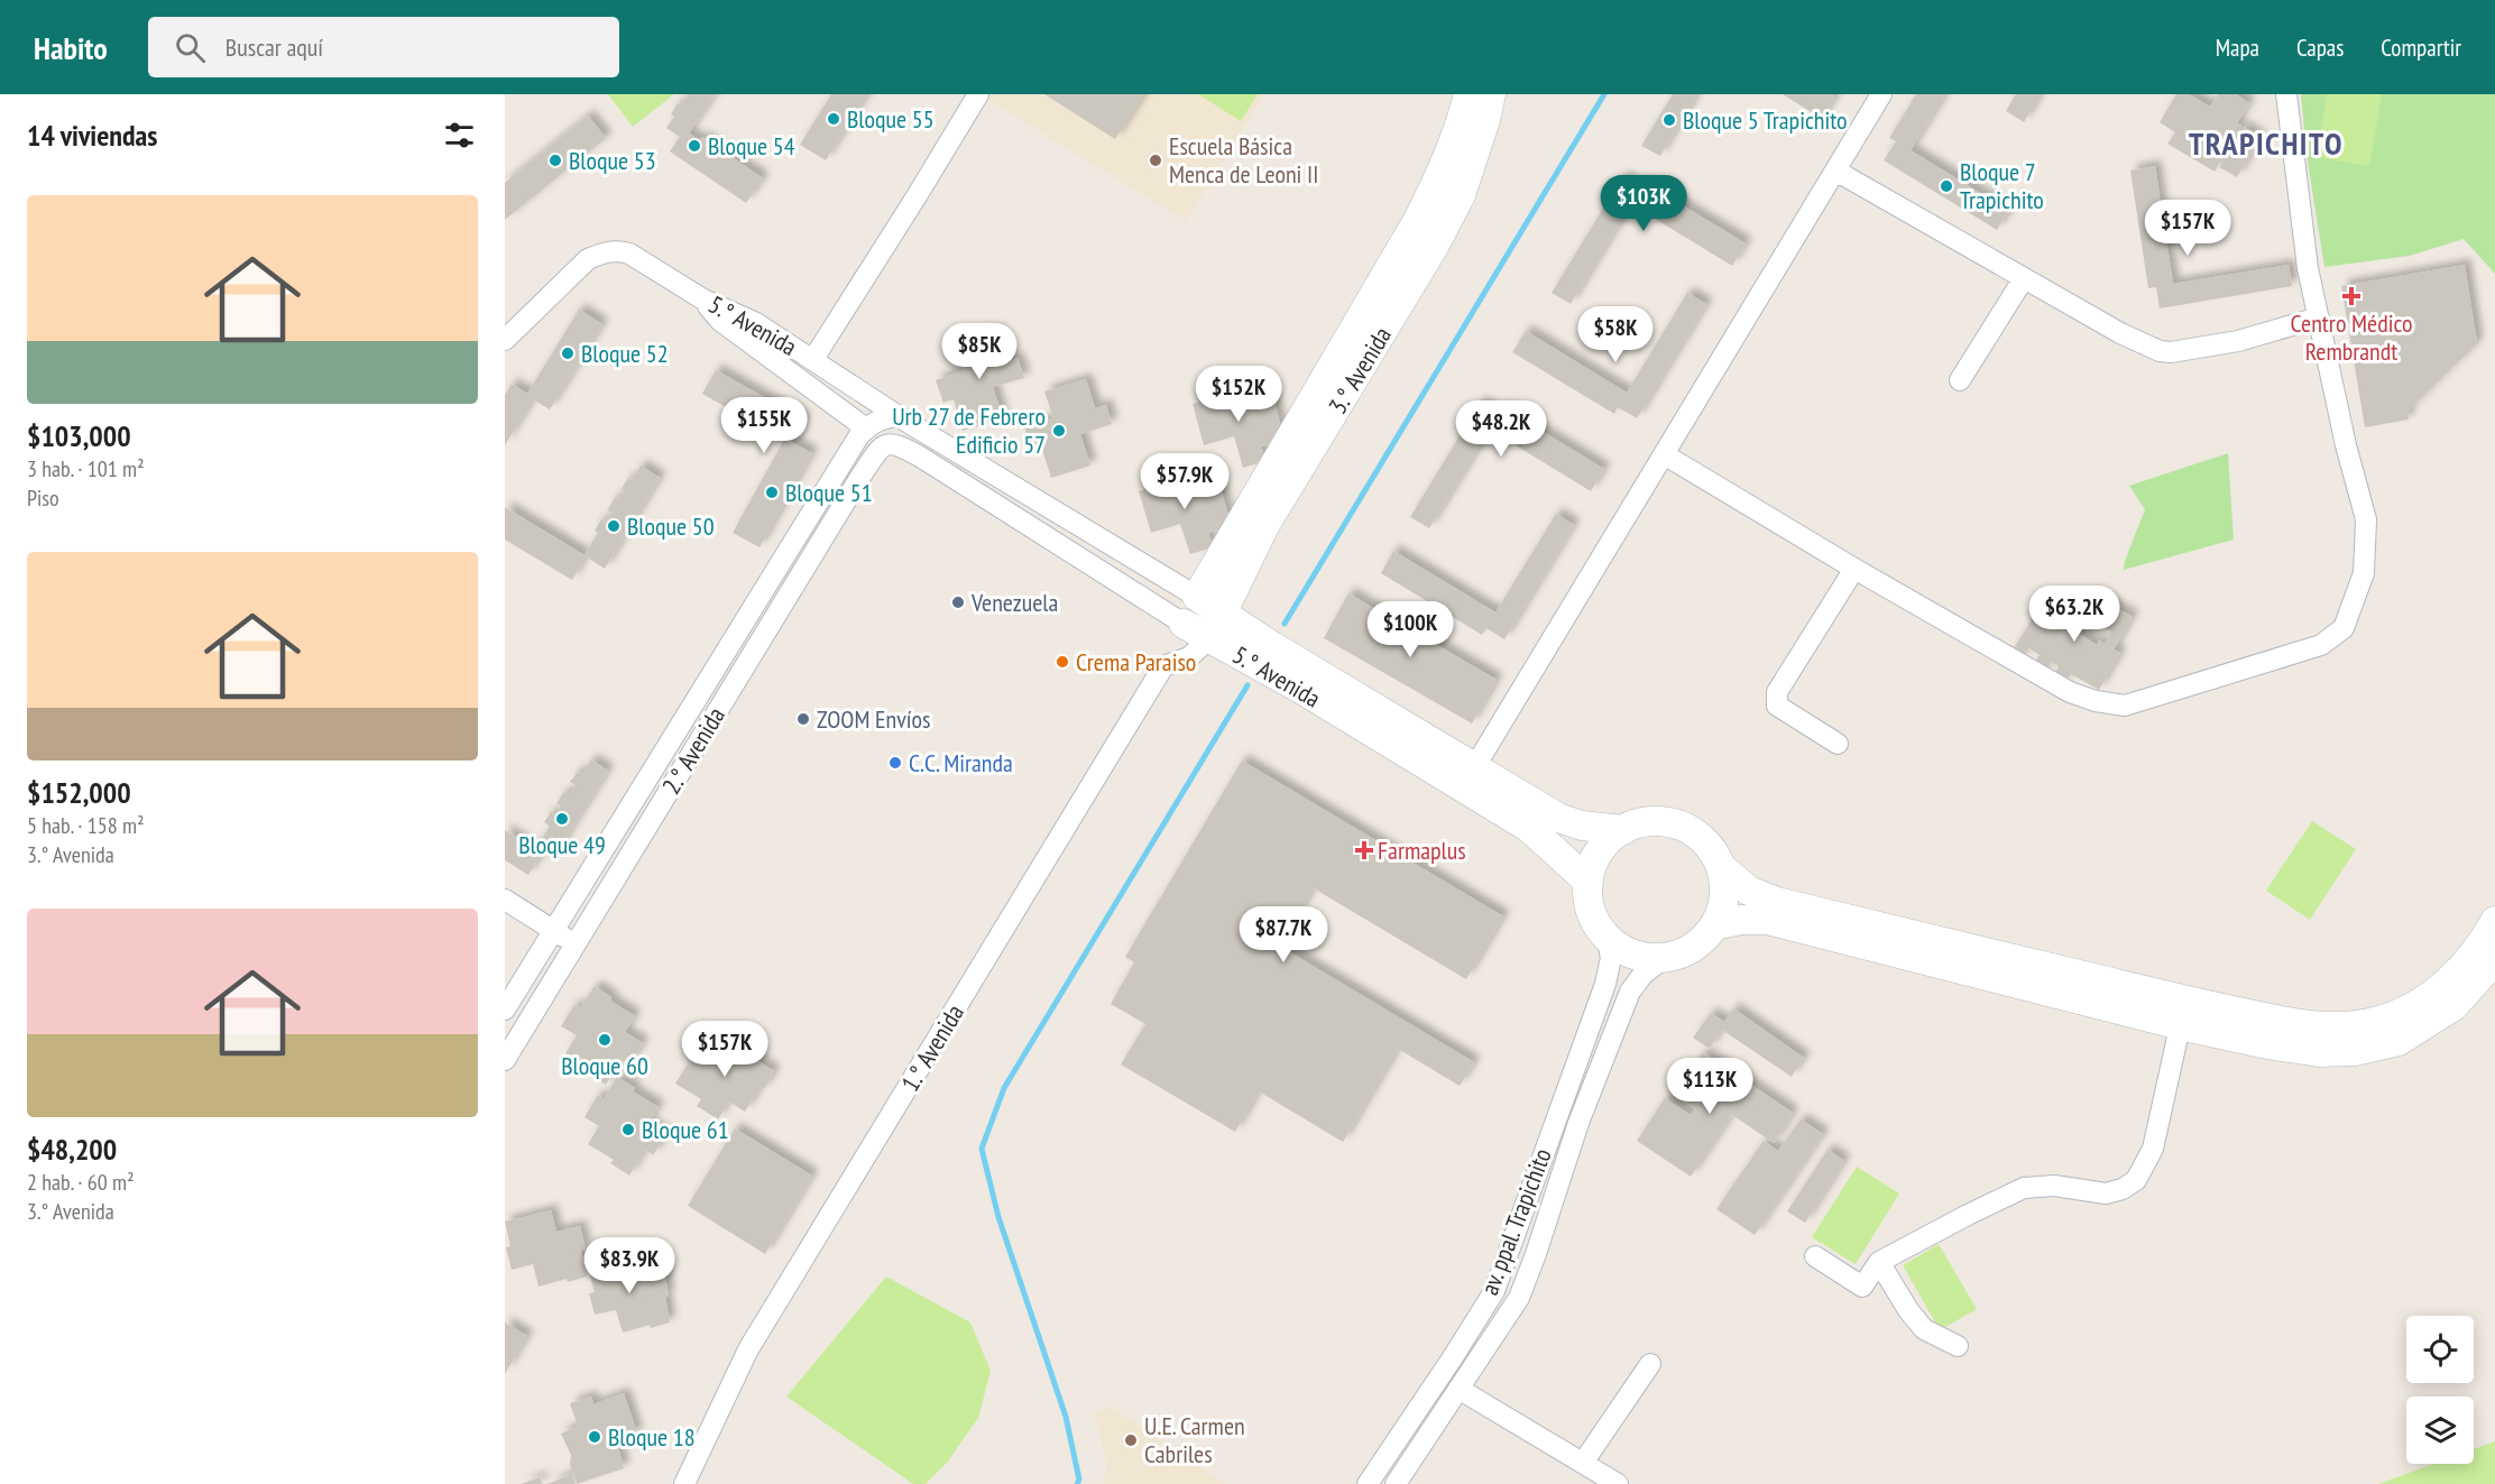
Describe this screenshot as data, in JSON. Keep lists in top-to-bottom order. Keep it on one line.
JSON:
{"streets":{"street":["5.° Avenida","3.° Avenida","2.° Avenida","1.° Avenida","av. ppal. Trapichito"]},"crossings":[["5.° Avenida","3.° Avenida"],["5.° Avenida","2.° Avenida"],["5.° Avenida","1.° Avenida"],["5.° Avenida","av. ppal. Trapichito"],["3.° Avenida","1.° Avenida"]],"districts":["TRAPICHITO"],"places":{"other":["Bloque 55","Bloque 5 Trapichito","Bloque 54","Bloque 53","Escuela Básica Menca de Leoni II","Bloque 7 Trapichito","Bloque 52","Urb 27 de Febrero Edificio 57","Bloque 51","Bloque 50","Venezuela","Crema Paraiso","ZOOM Envíos","C.C. Miranda","Bloque 49","Bloque 60","Bloque 61","Bloque 18","U.E. Carmen Cabriles"],"health":["Centro Médico Rembrandt","Farmaplus"]},"page":{"header":"Habito","search":"Buscar aquí","nav":["Mapa","Capas","Compartir"],"heading":"14 viviendas","list":[{"name":"$103,000","note":"3 hab. · 101 m² · Piso"},{"name":"$152,000","note":"5 hab. · 158 m² · 3.° Avenida"},{"name":"$48,200","note":"2 hab. · 60 m² · 3.° Avenida"}],"price":["$103K","$157K","$58K","$85K","$152K","$155K","$48.2K","$57.9K","$63.2K","$100K","$87.7K","$157K","$113K","$83.9K"]}}
